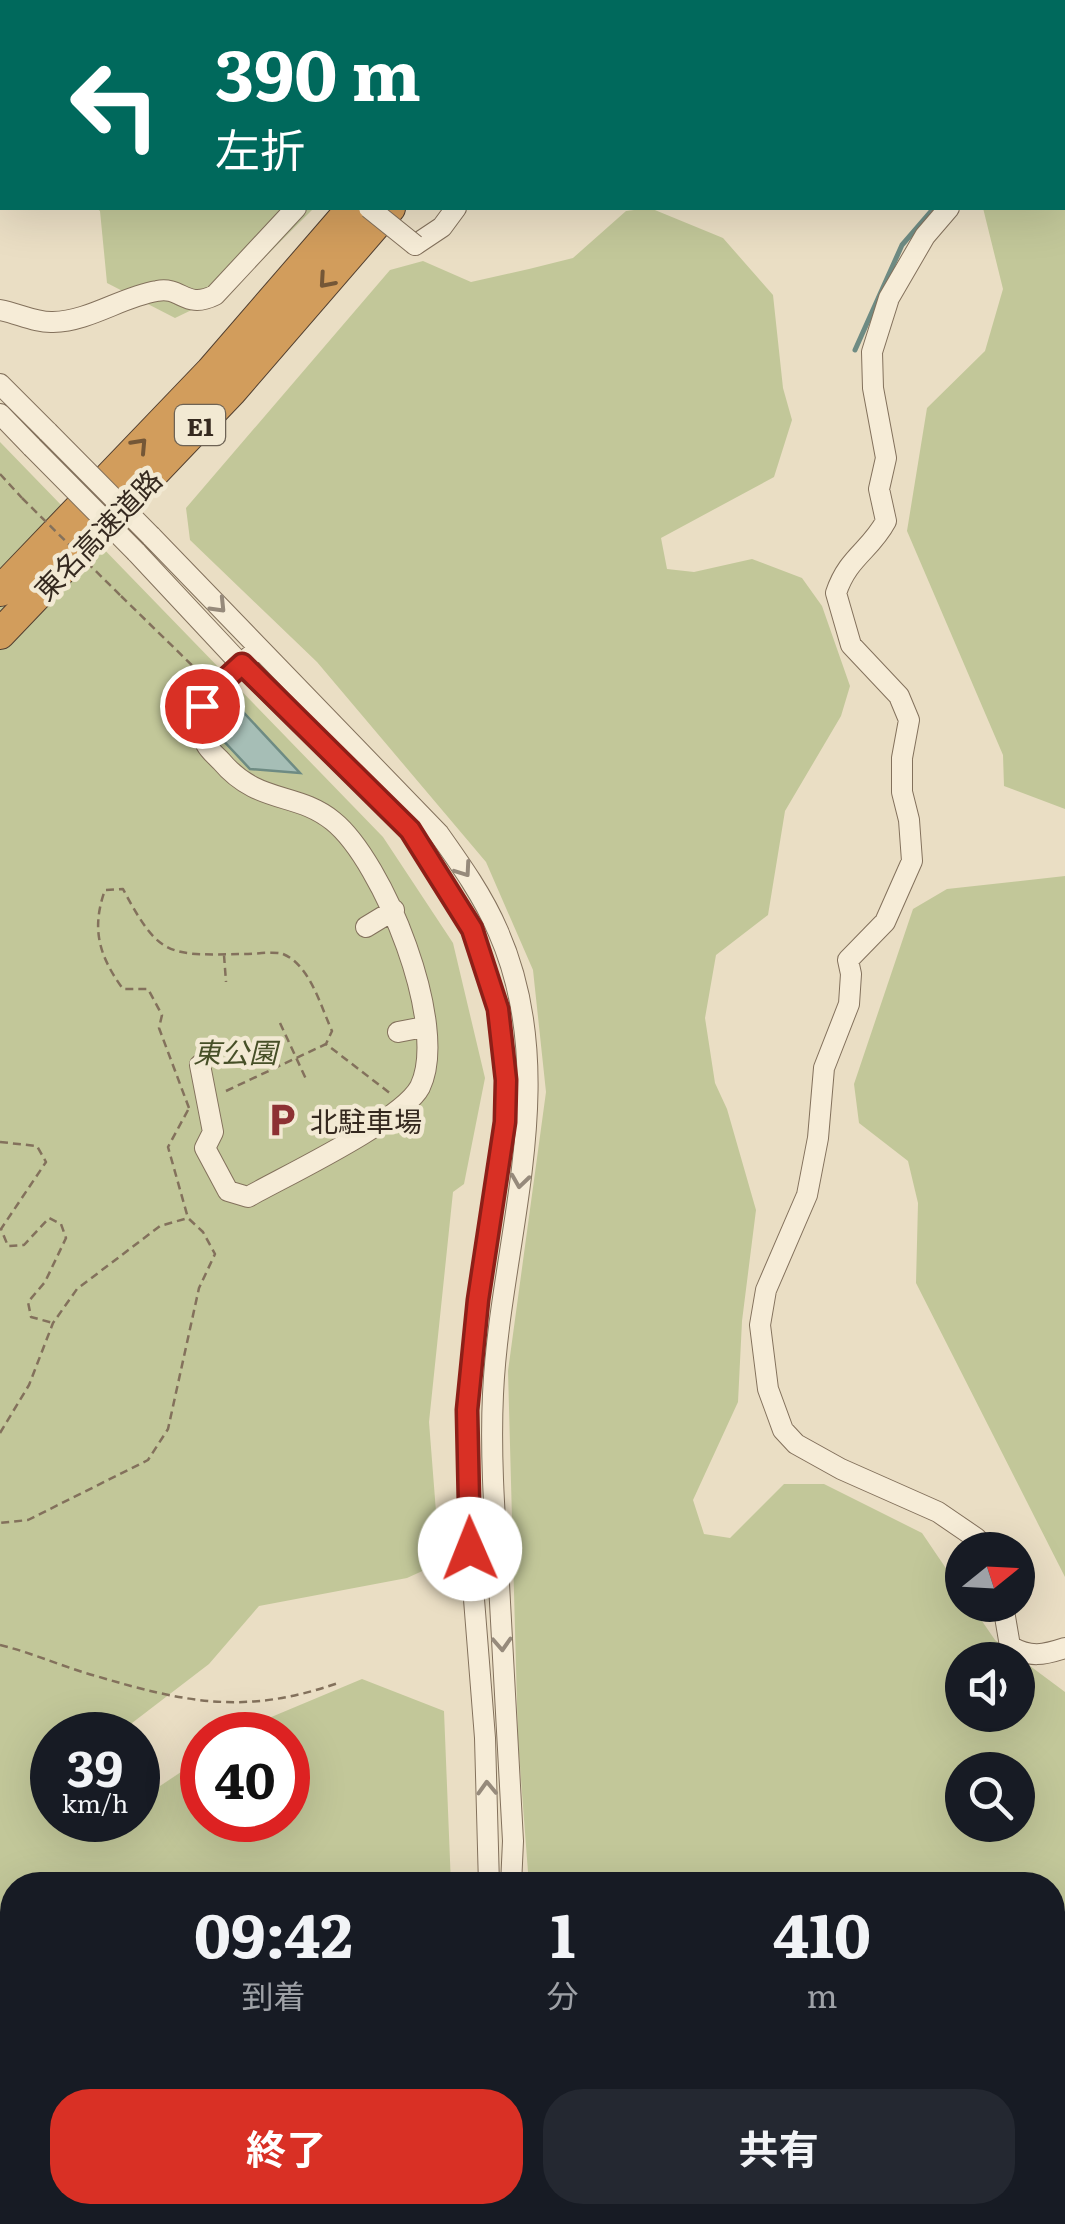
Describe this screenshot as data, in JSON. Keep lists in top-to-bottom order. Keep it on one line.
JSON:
{"streets":{"highway":["E1","東名高速道路"]},"parks":["東公園"],"places":{"parking":["北駐車場"]},"north":"right","page":{"turn":["390 m","左折"],"speed":"39 km/h","limit":"40","eta":["09:42","到着","1","分","410","m"],"buttons":["終了","共有"]}}
